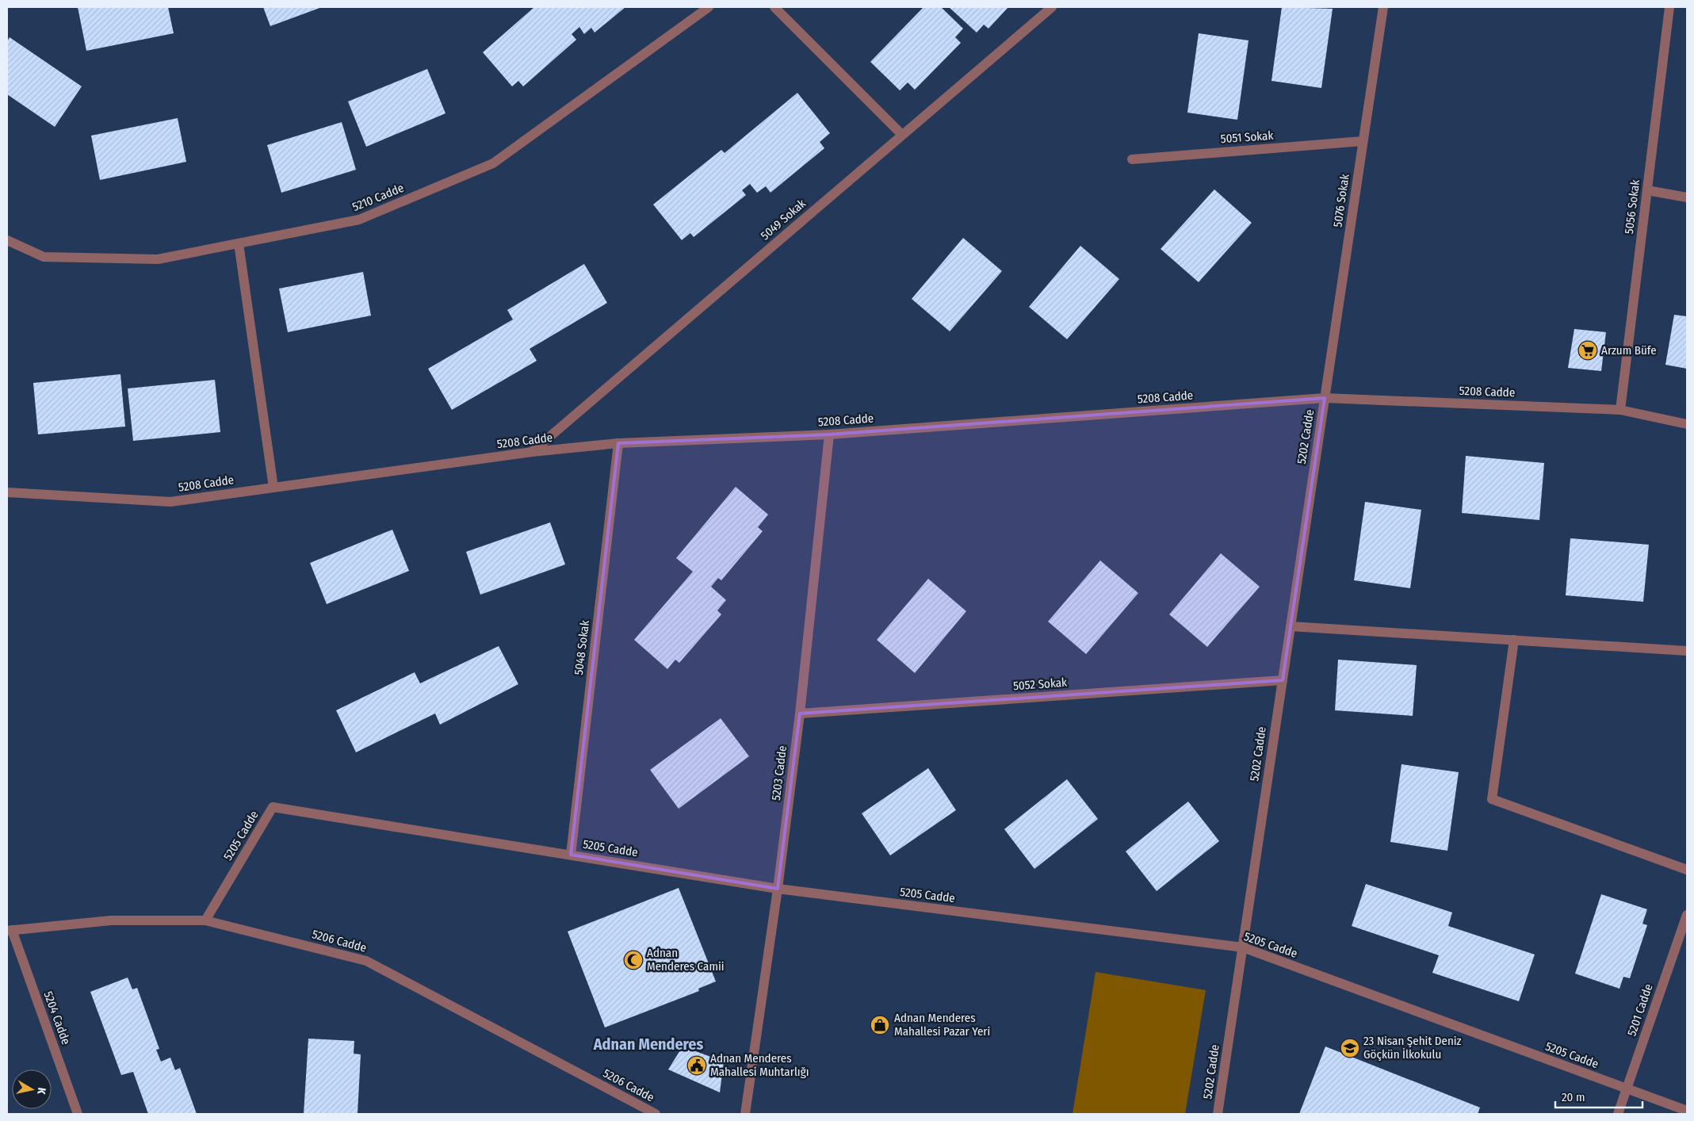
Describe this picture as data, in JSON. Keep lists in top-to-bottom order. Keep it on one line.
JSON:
{"streets":{"street":["5051 Sokak","5210 Cadde","5076 Sokak","5056 Sokak","5049 Sokak","5208 Cadde","5202 Cadde","5048 Sokak","5052 Sokak","5203 Cadde","5205 Cadde","5206 Cadde","5201 Cadde","5204 Cadde"]},"crossings":[["5051 Sokak","5076 Sokak"],["5076 Sokak","5208 Cadde"],["5076 Sokak","5202 Cadde"],["5056 Sokak","5208 Cadde"],["5049 Sokak","5208 Cadde"],["5208 Cadde","5202 Cadde"],["5208 Cadde","5048 Sokak"],["5208 Cadde","5203 Cadde"],["5202 Cadde","5052 Sokak"],["5202 Cadde","5205 Cadde"],["5048 Sokak","5205 Cadde"],["5052 Sokak","5203 Cadde"],["5203 Cadde","5205 Cadde"],["5205 Cadde","5206 Cadde"],["5205 Cadde","5201 Cadde"],["5206 Cadde","5204 Cadde"]],"districts":["Adnan Menderes"],"places":{"supermarket":["Arzum Büfe"],"mosque":["Adnan Menderes Camii"],"shop":["Adnan Menderes Mahallesi Pazar Yeri"],"school or university":["23 Nisan Şehit Deniz Göçkün İlkokulu"],"public building":["Adnan Menderes Mahallesi Muhtarlığı"]},"scale_bar":"20 m","north":"right"}
